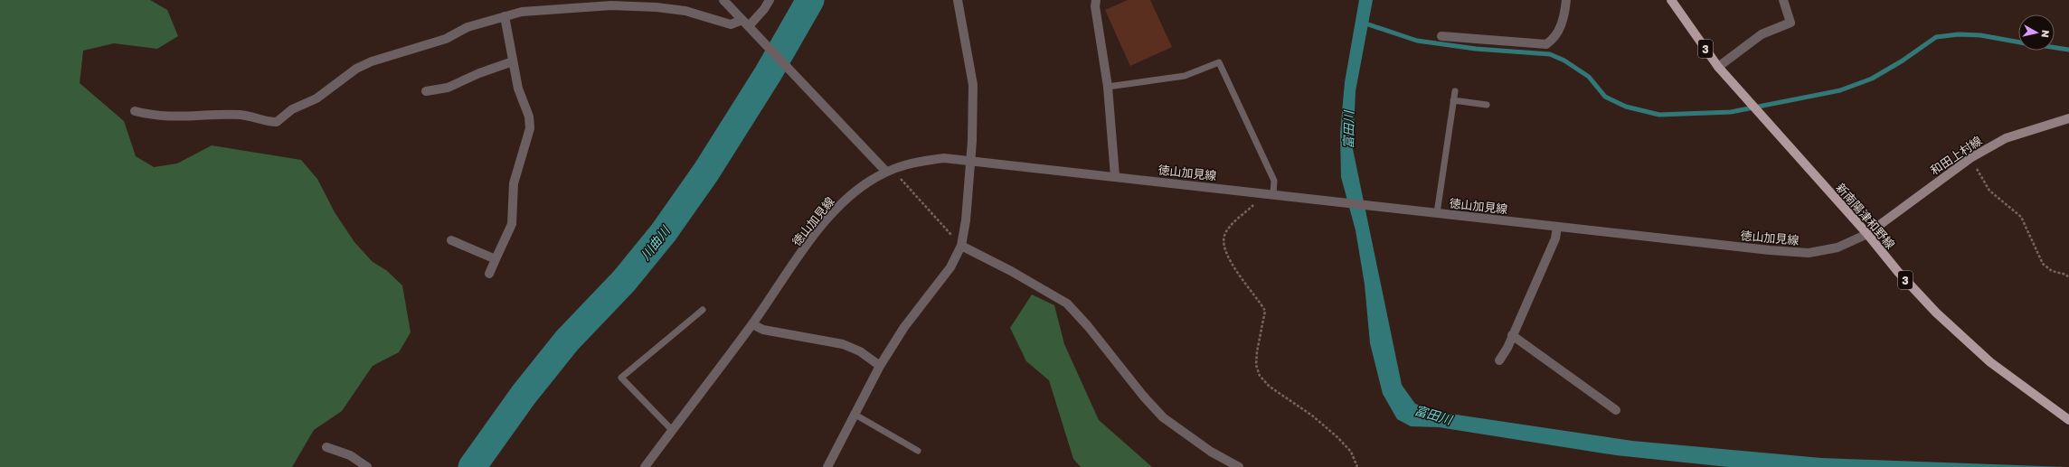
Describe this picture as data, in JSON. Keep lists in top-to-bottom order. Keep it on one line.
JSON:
{"streets":{"main road":["3","和田上村線","新南陽津和野線"],"street":["徳山加見線"]},"crossings":[["和田上村線","徳山加見線"],["和田上村線","新南陽津和野線"],["徳山加見線","新南陽津和野線"]],"water":["富田川","川曲川"],"north":"right"}
